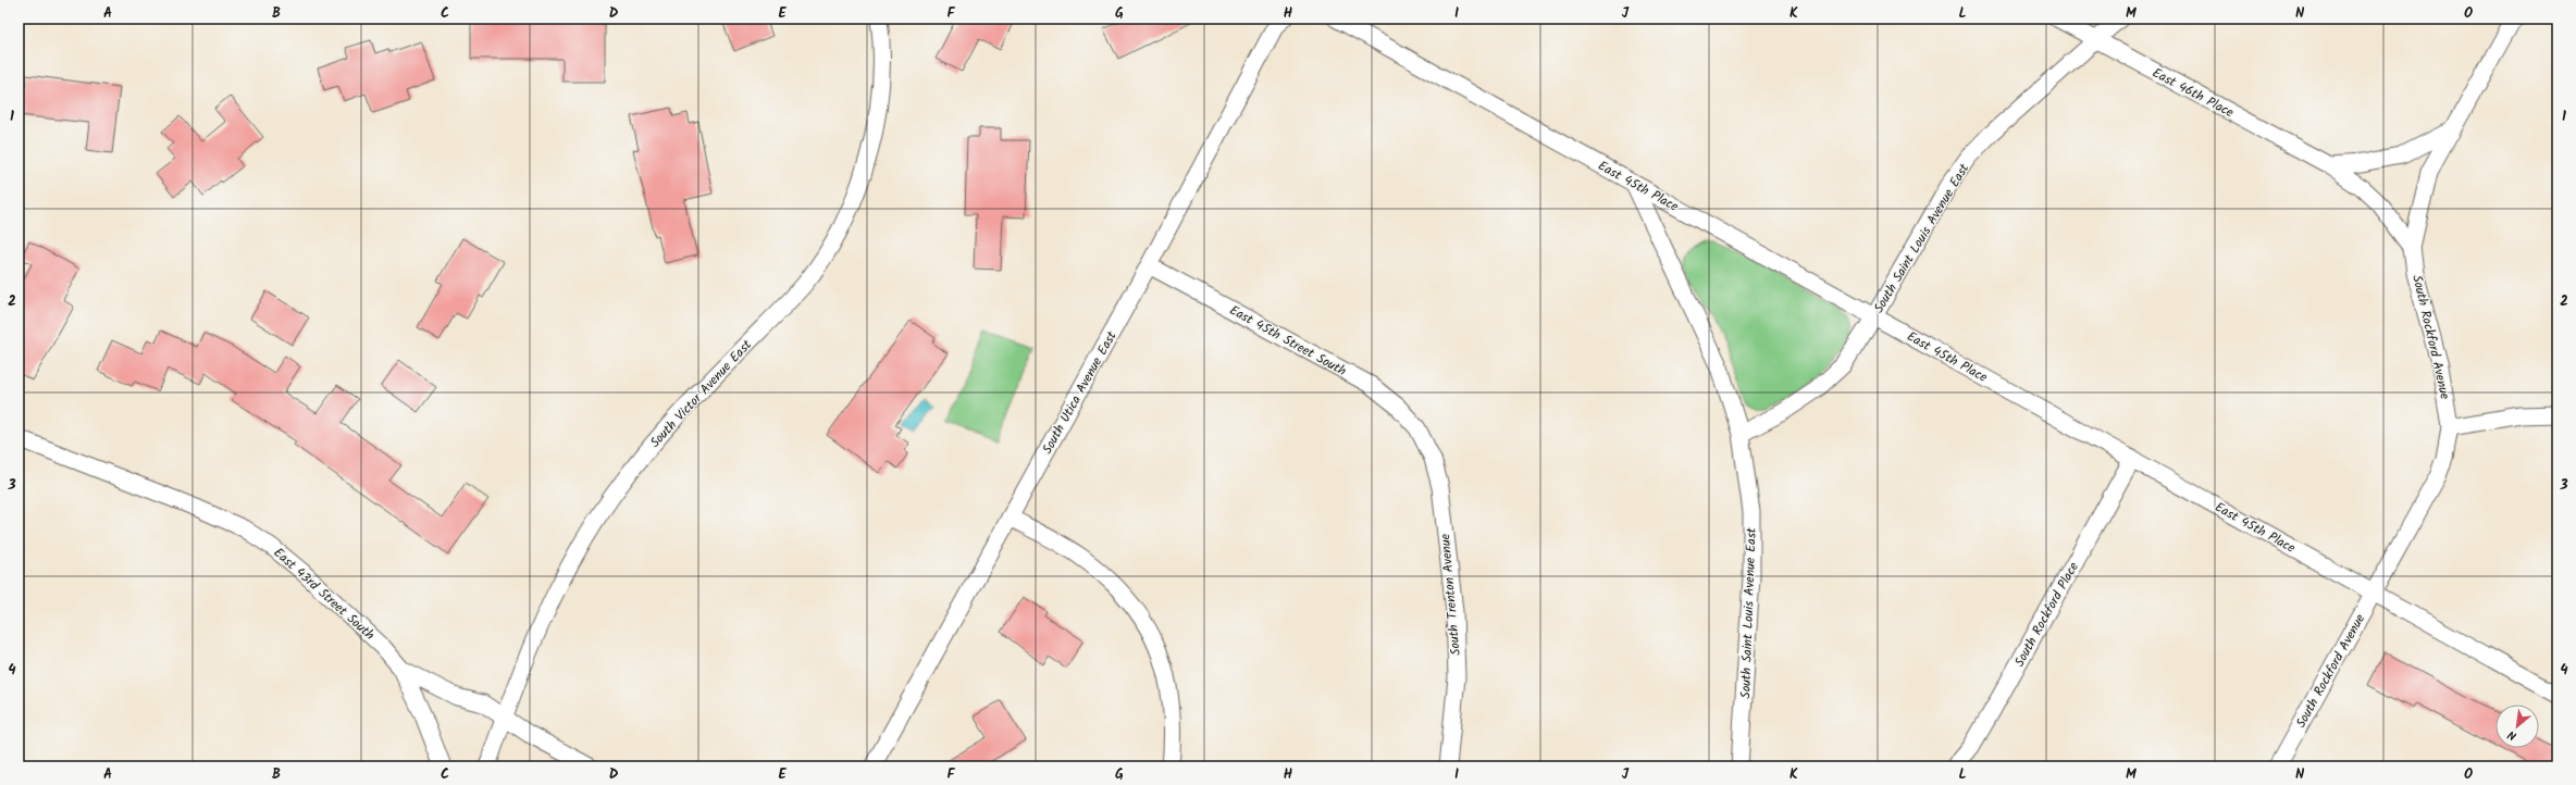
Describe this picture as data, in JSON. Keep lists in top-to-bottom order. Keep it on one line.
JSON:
{"streets":{"street":["East 46th Place","East 45th Place","South Saint Louis Avenue East","South Rockford Avenue","East 45th Street South","South Utica Avenue East","South Victor Avenue East","East 43rd Street South","South Trenton Avenue","South Rockford Place"]},"crossings":[["East 46th Place","South Saint Louis Avenue East"],["East 46th Place","South Rockford Avenue"],["East 45th Place","South Saint Louis Avenue East"],["East 45th Place","South Rockford Avenue"],["East 45th Place","South Rockford Place"],["East 45th Street South","South Utica Avenue East"],["East 45th Street South","South Trenton Avenue"],["South Victor Avenue East","East 43rd Street South"]],"north":"bottom left","grid":{"columns":["A","B","C","D","E","F","G","H","I","J","K","L","M","N","O"],"rows":["1","2","3","4"]}}
